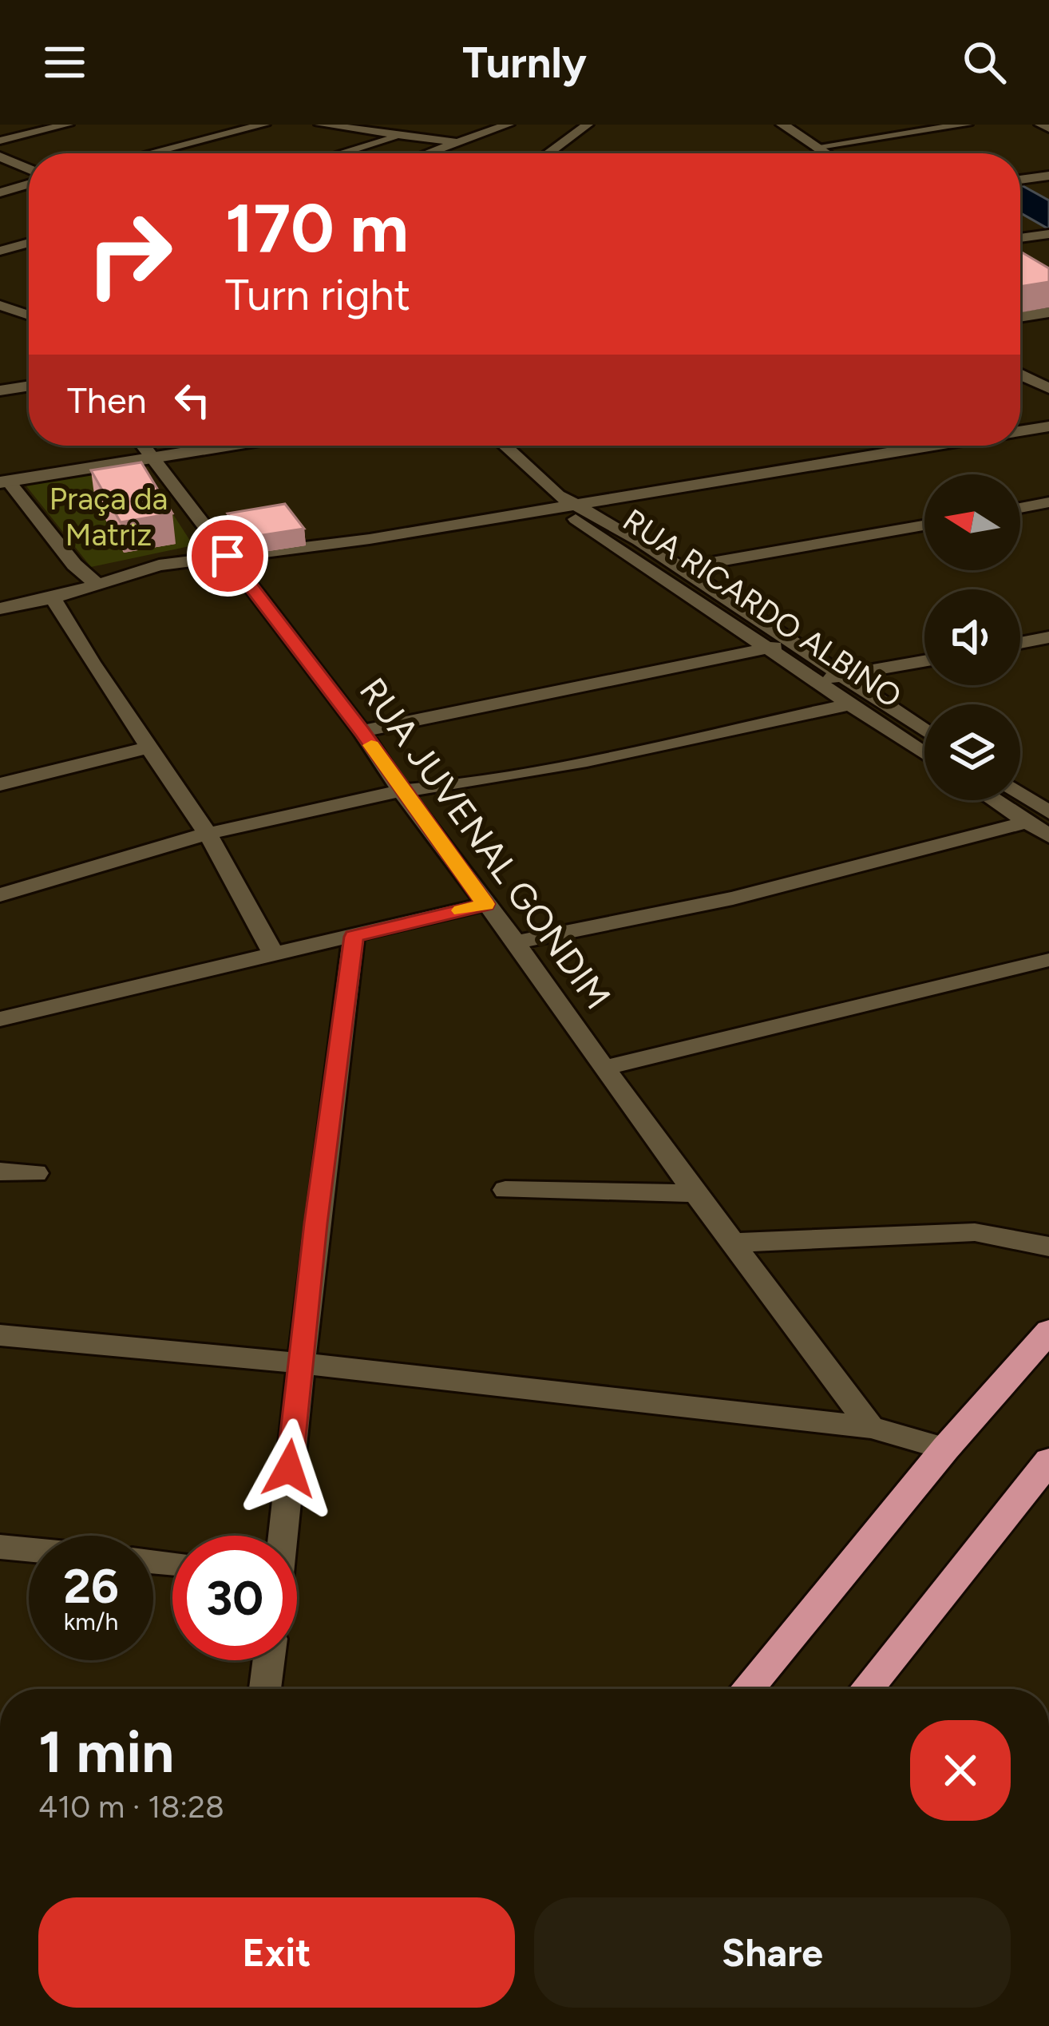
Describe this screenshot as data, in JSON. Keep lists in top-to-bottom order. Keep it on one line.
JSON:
{"streets":{"street":["RUA RICARDO ALBINO","RUA JUVENAL GONDIM"]},"parks":["Praça da Matriz"],"north":"left","page":{"header":"Turnly","turn":["170 m","Turn right"],"then":"Then","speed":"26 km/h","limit":"30","heading":["1 min","410 m · 18:28"],"buttons":["Exit","Share"]}}
